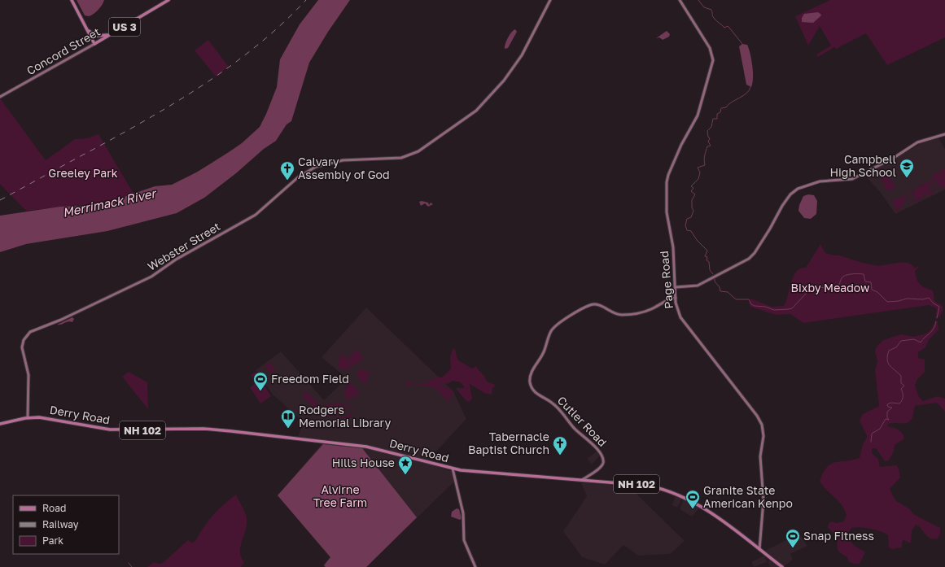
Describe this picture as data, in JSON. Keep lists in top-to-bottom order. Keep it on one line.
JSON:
{"streets":{"main road":["US 3","Concord Street","Derry Road","NH 102"],"street":["Webster Street","Page Road","Cutler Road"]},"crossings":[["US 3","Concord Street"],["Webster Street","Derry Road"],["Webster Street","NH 102"],["Page Road","Derry Road"],["Page Road","Cutler Road"],["Derry Road","Cutler Road"],["Derry Road","NH 102"]],"water":["Merrimack River"],"parks":["Greeley Park","Bixby Meadow","Alvirne Tree Farm"],"places":{"school or university":["Campbell High School"],"church":["Calvary Assembly of God","Tabernacle Baptist Church"],"sports":["Freedom Field","Granite State American Kenpo","Snap Fitness"],"library":["Rodgers Memorial Library"],"place":["Hills House"]},"legend":["Road","Railway","Park"]}
